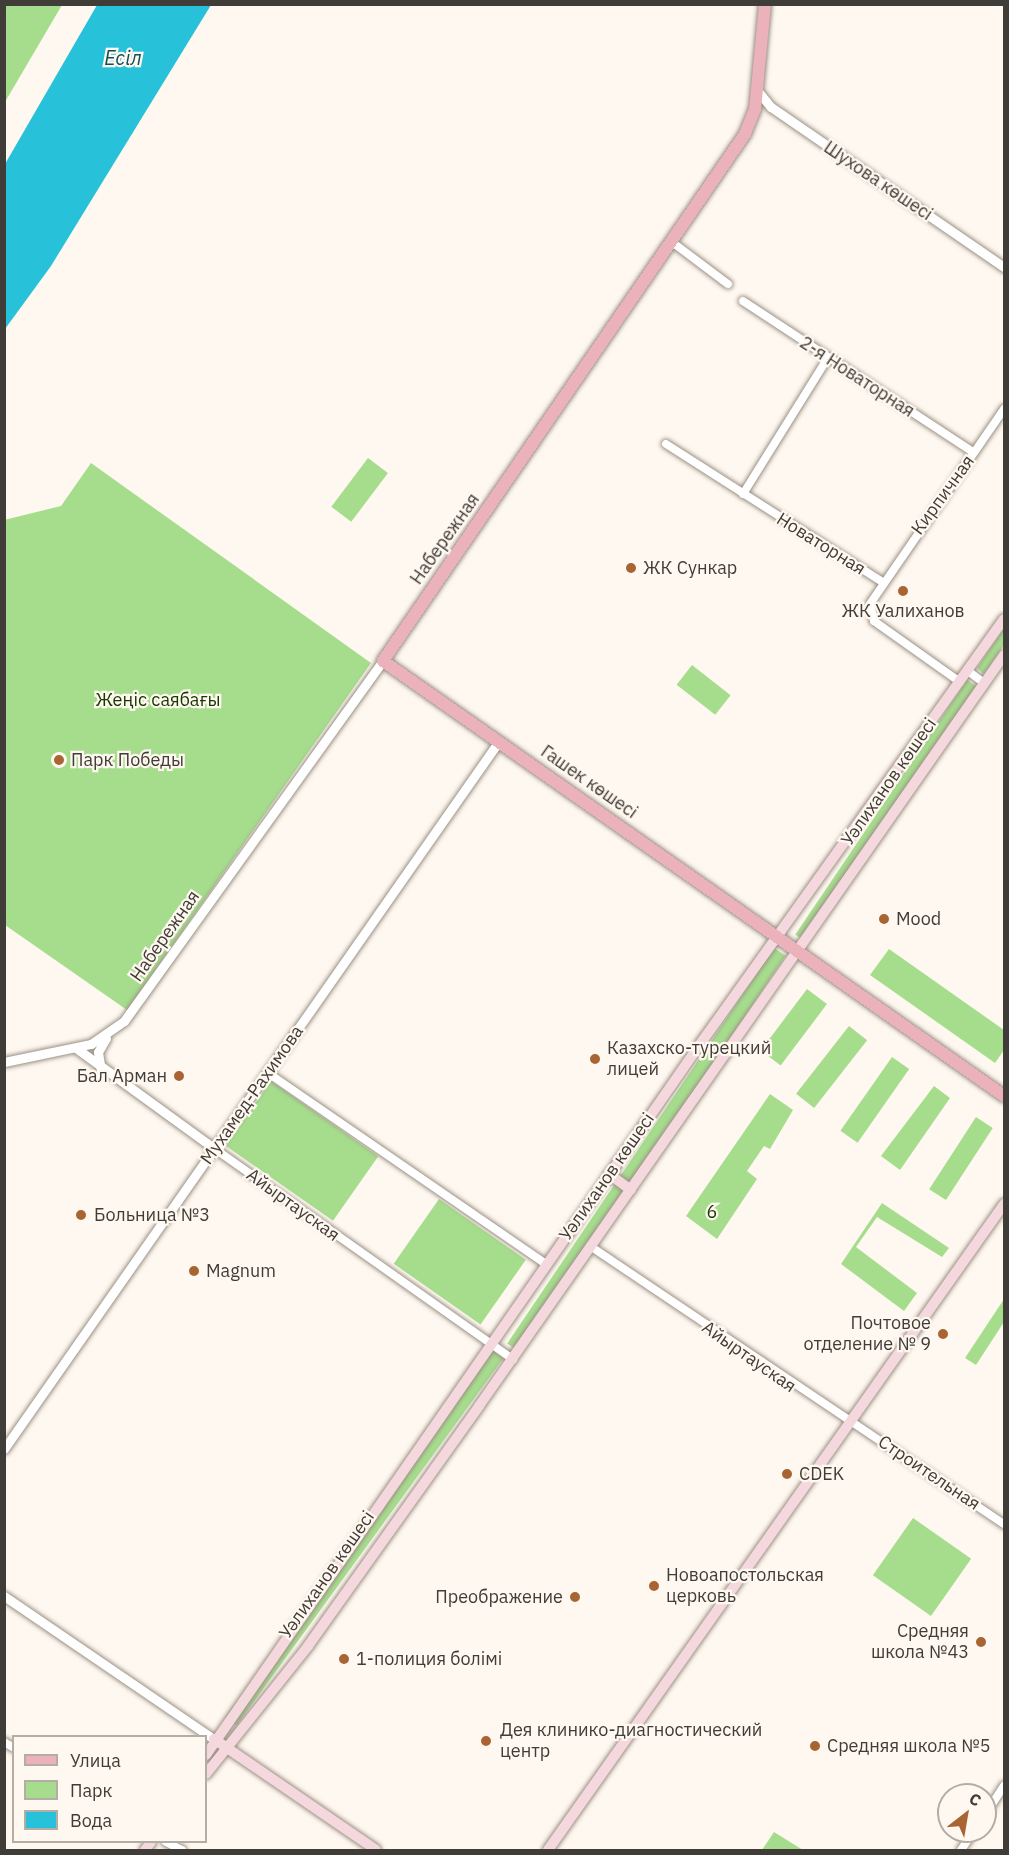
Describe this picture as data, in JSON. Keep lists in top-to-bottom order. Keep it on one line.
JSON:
{"streets":{"main road":["Набережная","Гашек көшесі","Уәлиханов көшесі"],"street":["Шухова көшесі","2-я Новаторная","Кирпичная","Новаторная","Мухамед-Рахимова","Айыртауская","Строительная"]},"crossings":[["Шухова көшесі","Набережная"],["2-я Новаторная","Кирпичная"],["Кирпичная","Новаторная"],["Набережная","Гашек көшесі"],["Набережная","Айыртауская"],["Новаторная","Уәлиханов көшесі"],["Гашек көшесі","Уәлиханов көшесі"],["Гашек көшесі","Мухамед-Рахимова"],["Уәлиханов көшесі","Айыртауская"],["Мухамед-Рахимова","Айыртауская"],["Айыртауская","Строительная"]],"water":["Есіл"],"parks":["Жеңіс саябағы","6"],"places":["ЖК Сункар","ЖК Уалиханов","Парк Победы","Mood","Казахско-турецкий лицей","Бал Арман","Больница №3","Magnum","Почтовое отделение № 9","CDEK","Новоапостольская церковь","Преображение","Средняя школа №43","1-полиция болiмi","Дея клинико-диагностический центр","Средняя школа №5"],"legend":["Улица","Парк","Вода"],"north":"top right"}
